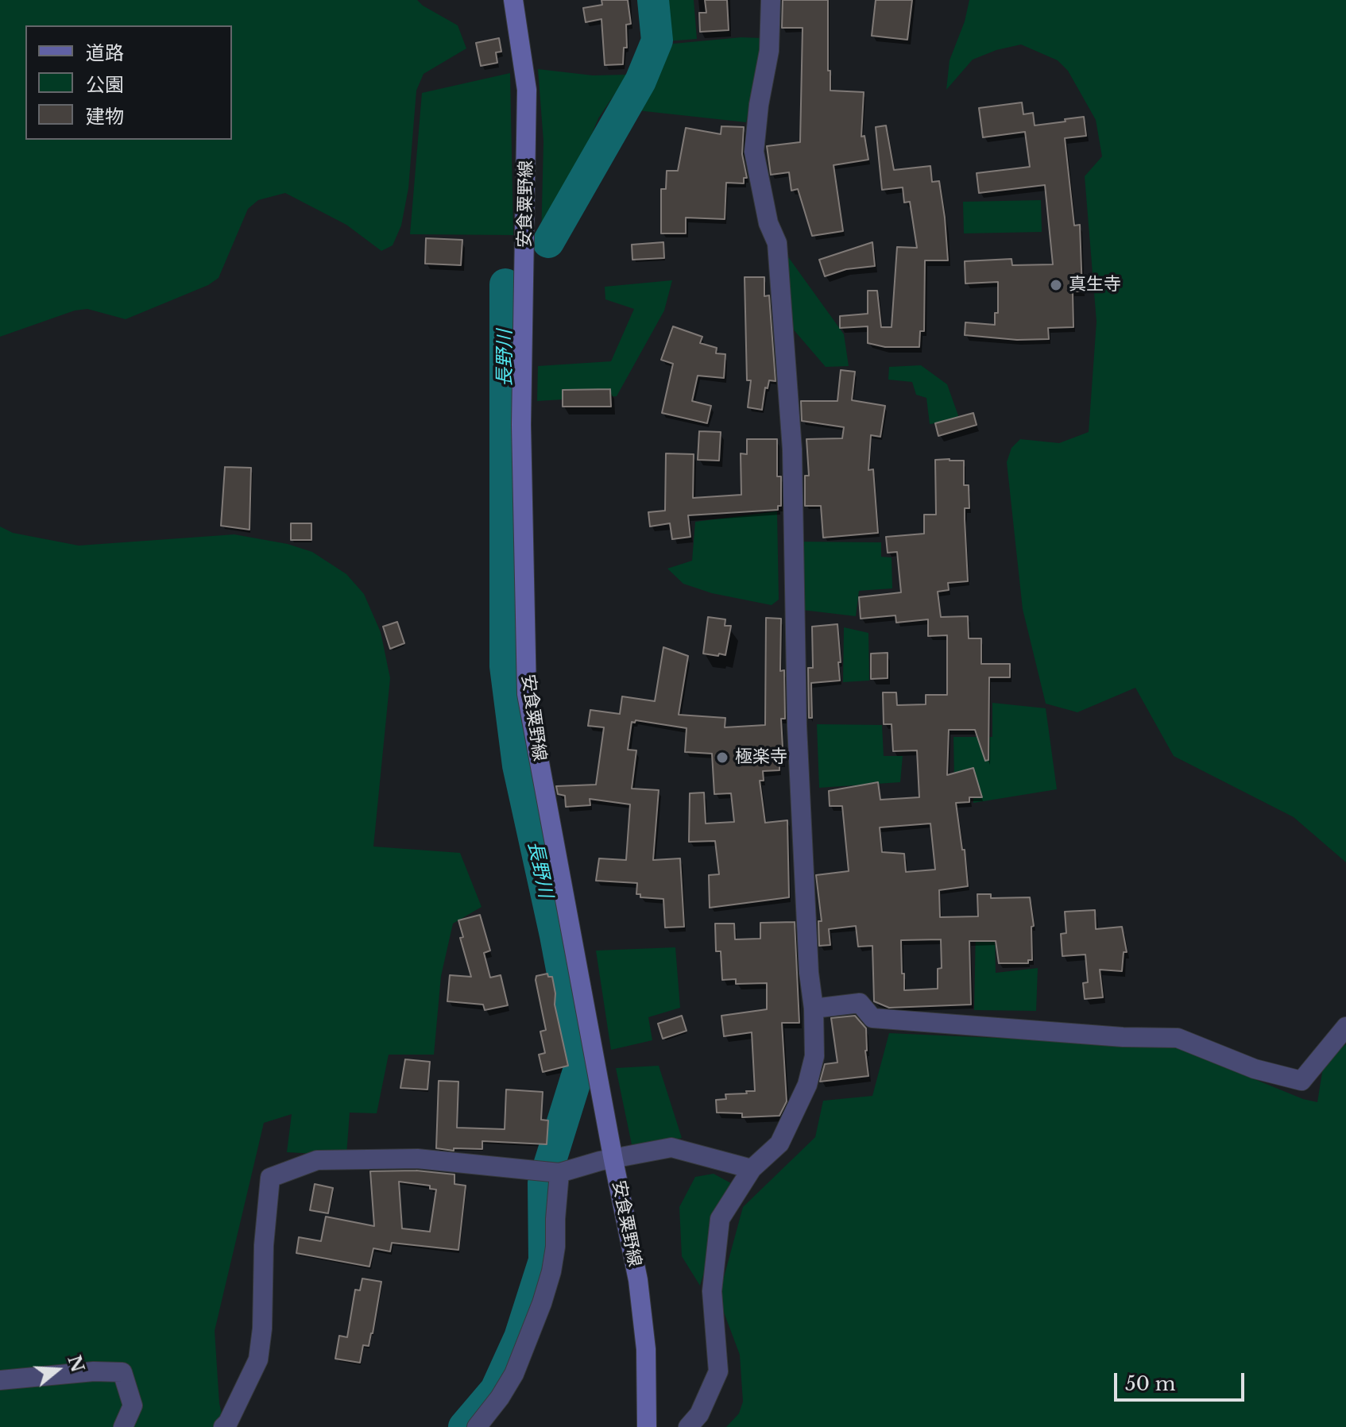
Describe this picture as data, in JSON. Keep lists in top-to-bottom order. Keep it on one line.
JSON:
{"streets":{"main road":["安食粟野線"]},"water":["長野川"],"places":["真生寺","極楽寺"],"legend":["道路","公園","建物"],"scale_bar":"50 m","north":"right"}
